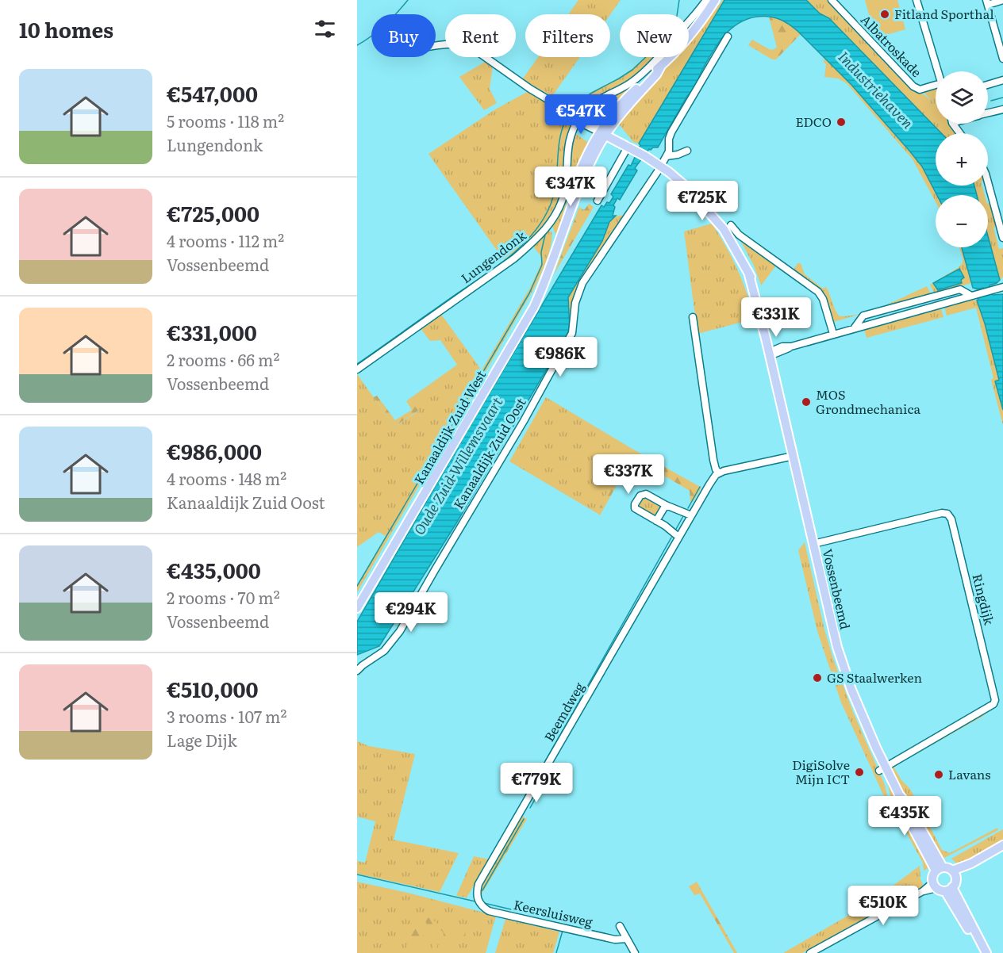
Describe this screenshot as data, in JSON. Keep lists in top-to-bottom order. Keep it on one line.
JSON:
{"streets":{"main road":["Kanaaldijk Zuid West","Vossenbeemd"],"street":["Albatroskade","Lungendonk","Kanaaldijk Zuid Oost","Ringdijk","Beemdweg","Keersluisweg"]},"crossings":[["Kanaaldijk Zuid West","Vossenbeemd"],["Kanaaldijk Zuid Oost","Vossenbeemd"],["Vossenbeemd","Ringdijk"],["Beemdweg","Keersluisweg"]],"water":["Industriehaven","Oude Zuid-Willemsvaart"],"places":["Fitland Sporthal","EDCO","MOS Grondmechanica","GS Staalwerken","DigiSolve Mijn ICT","Lavans"],"page":{"heading":"10 homes","chip":["Buy","Rent","Filters","New"],"list":[{"name":"€547,000","note":"5 rooms · 118 m² · Lungendonk"},{"name":"€725,000","note":"4 rooms · 112 m² · Vossenbeemd"},{"name":"€331,000","note":"2 rooms · 66 m² · Vossenbeemd"},{"name":"€986,000","note":"4 rooms · 148 m² · Kanaaldijk Zuid Oost"},{"name":"€435,000","note":"2 rooms · 70 m² · Vossenbeemd"},{"name":"€510,000","note":"3 rooms · 107 m² · Lage Dijk"}],"map_buttons":["+","−"],"price":["€547K","€347K","€725K","€331K","€986K","€337K","€294K","€779K","€435K","€510K"]}}
